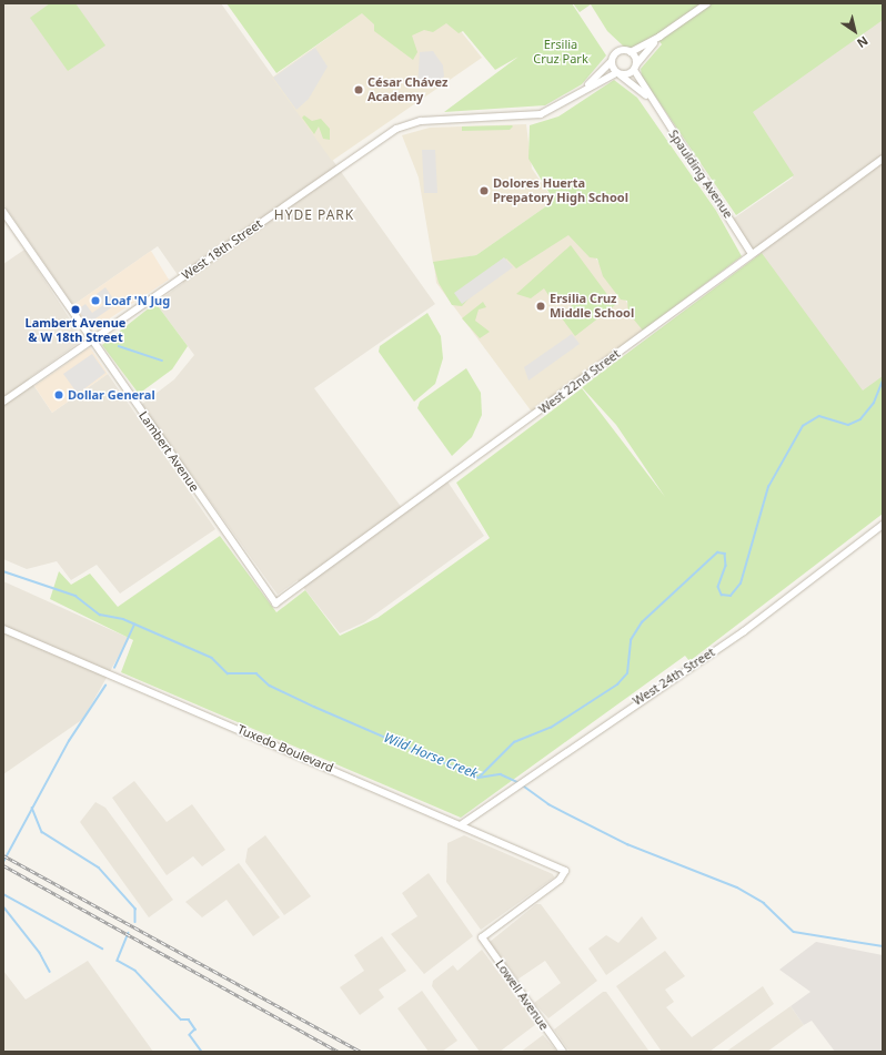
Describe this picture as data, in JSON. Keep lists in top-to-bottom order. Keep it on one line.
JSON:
{"streets":{"street":["Spaulding Avenue","West 18th Street","West 22nd Street","Lambert Avenue","West 24th Street","Tuxedo Boulevard","Lowell Avenue"]},"crossings":[["Spaulding Avenue","West 18th Street"],["Spaulding Avenue","West 22nd Street"],["West 18th Street","Lambert Avenue"],["West 22nd Street","Lambert Avenue"],["West 24th Street","Tuxedo Boulevard"],["Tuxedo Boulevard","Lowell Avenue"]],"districts":["HYDE PARK"],"water":["Wild Horse Creek"],"parks":["Ersilia Cruz Park"],"places":["César Chávez Academy","Dolores Huerta Prepatory High School","Loaf 'N Jug","Ersilia Cruz Middle School","Lambert Avenue & W 18th Street","Dollar General"],"north":"bottom right"}
